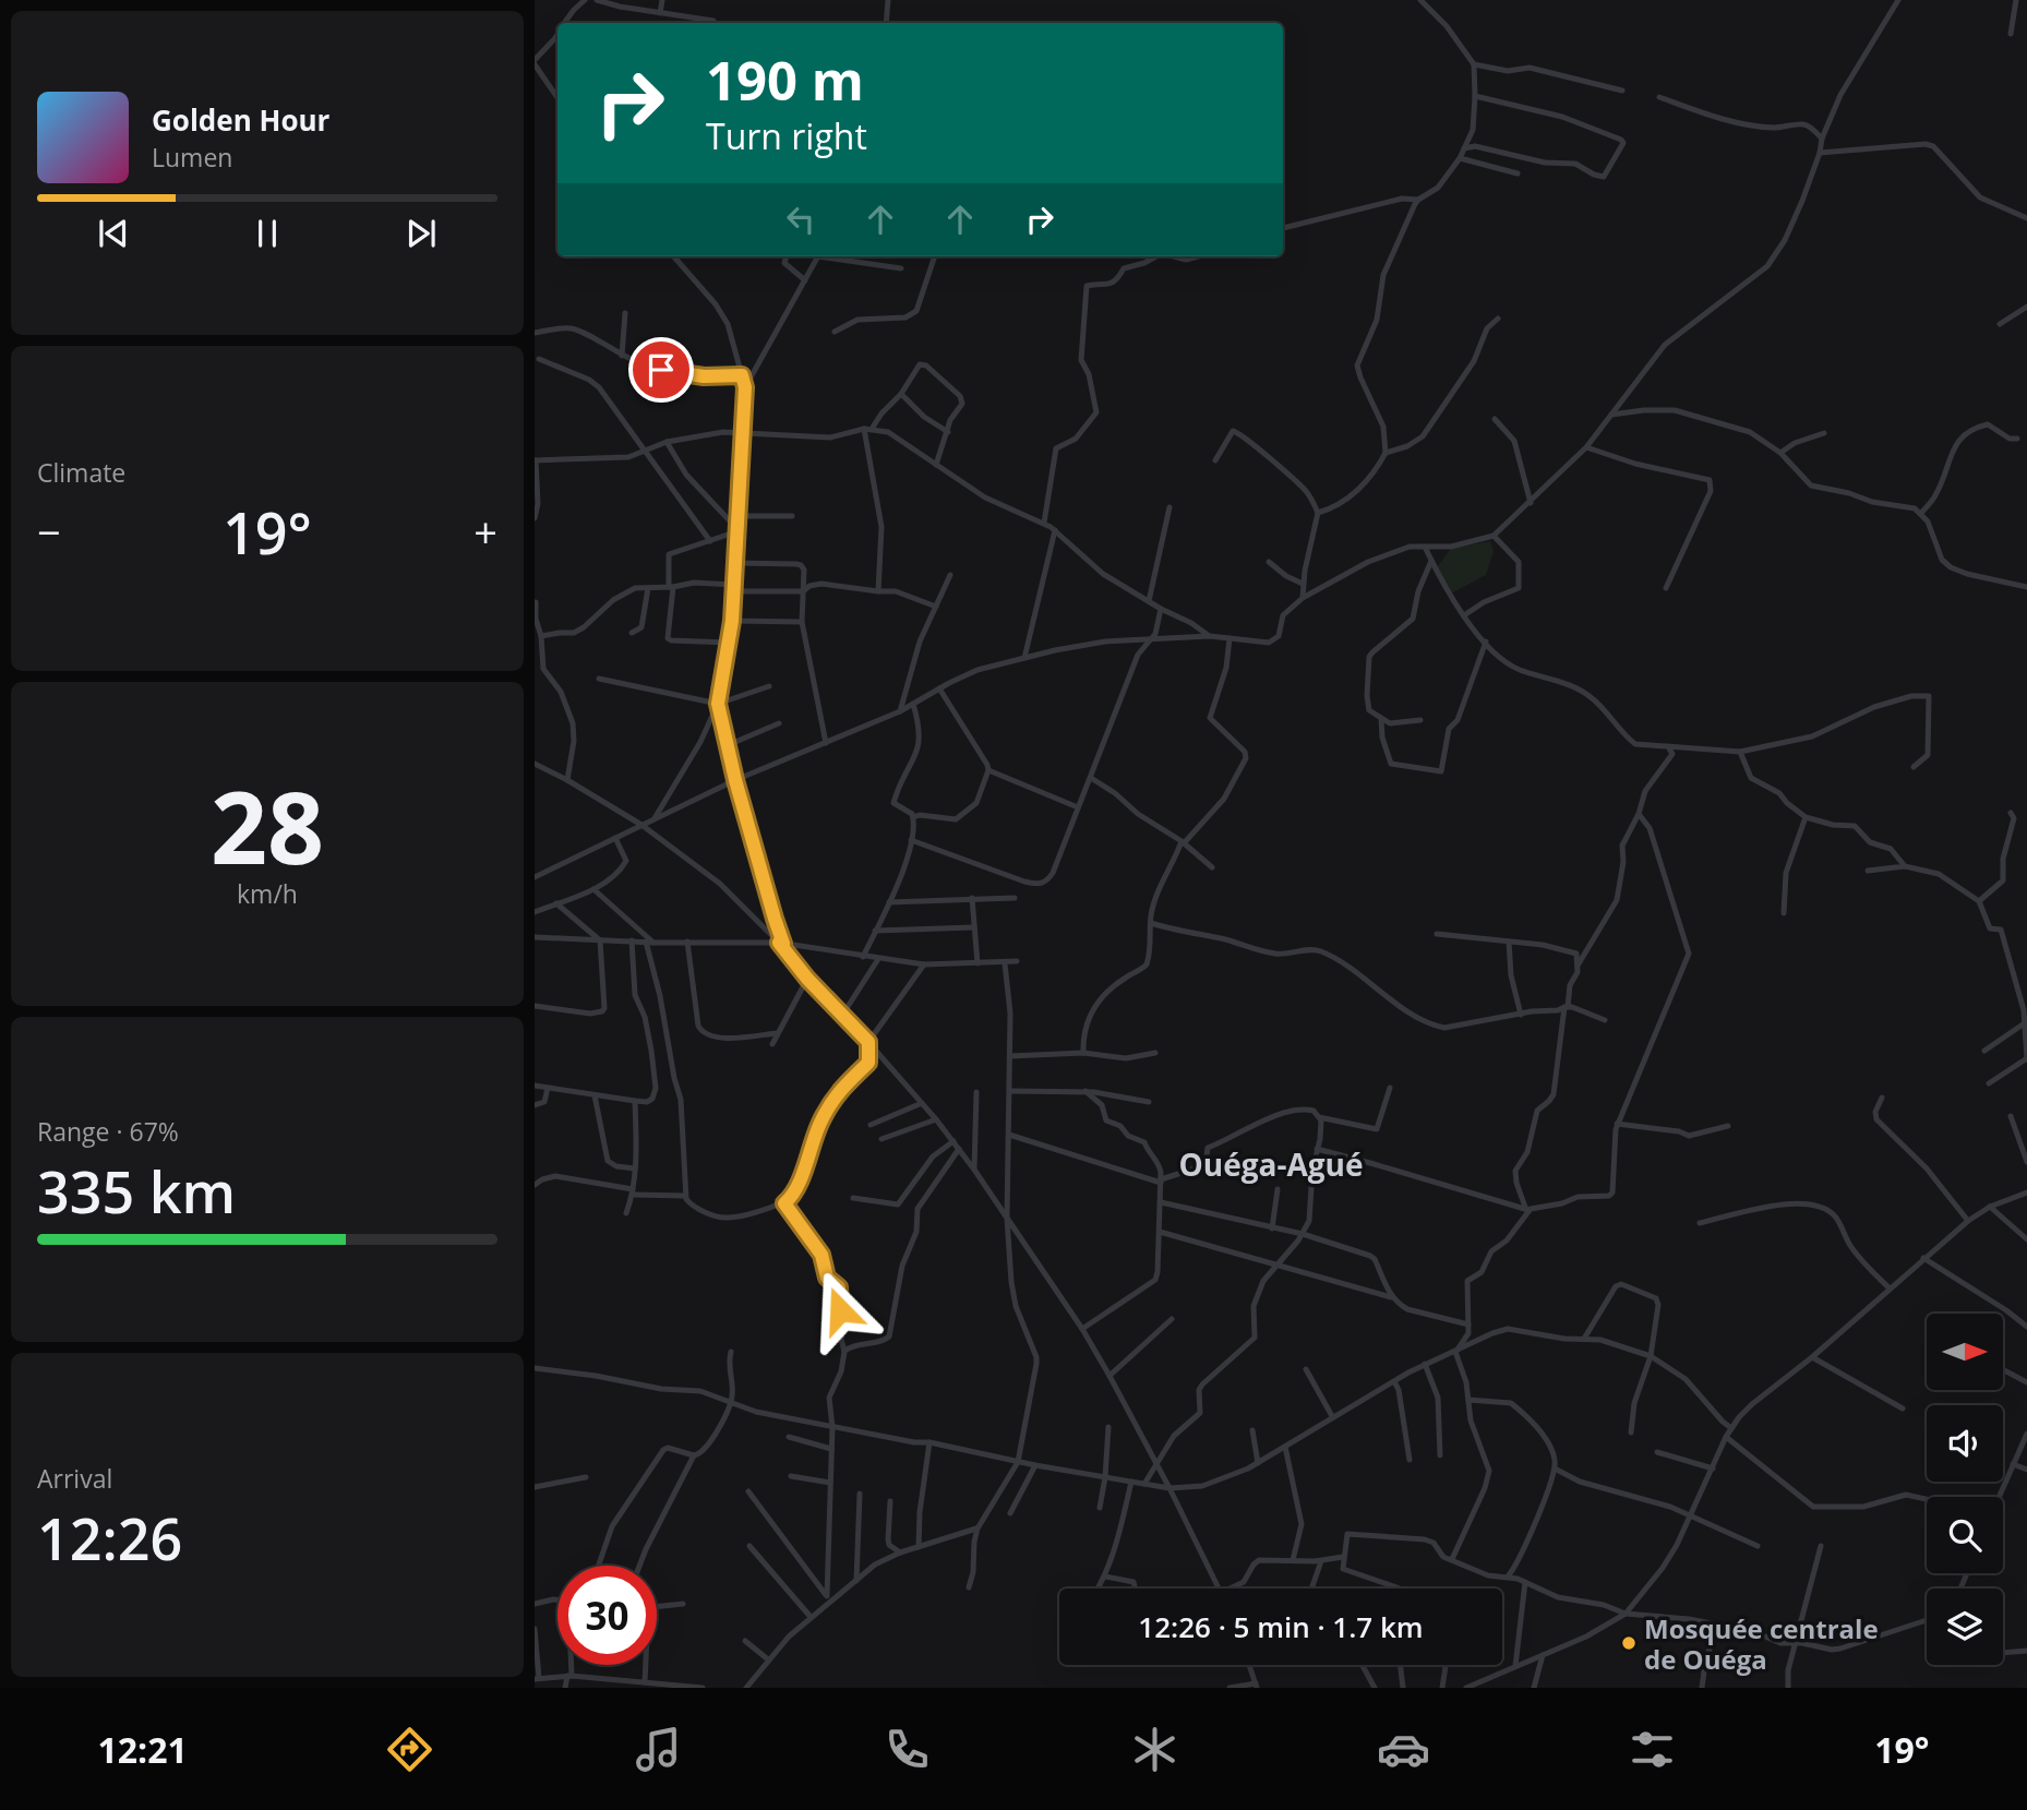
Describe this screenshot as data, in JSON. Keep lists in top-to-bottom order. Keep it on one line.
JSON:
{"districts":["Ouéga-Agué"],"places":["Mosquée centrale de Ouéga"],"north":"right","page":{"turn":["190 m","Turn right"],"song":["Golden Hour","Lumen"],"tile":["Climate",["28","km/h"],["Range · 67%","335 km"],["Arrival","12:26"]],"heat":["−","19°","+"],"limit":"30","trip":"12:26 · 5 min · 1.7 km","tabs":["12:21","19°"]}}
